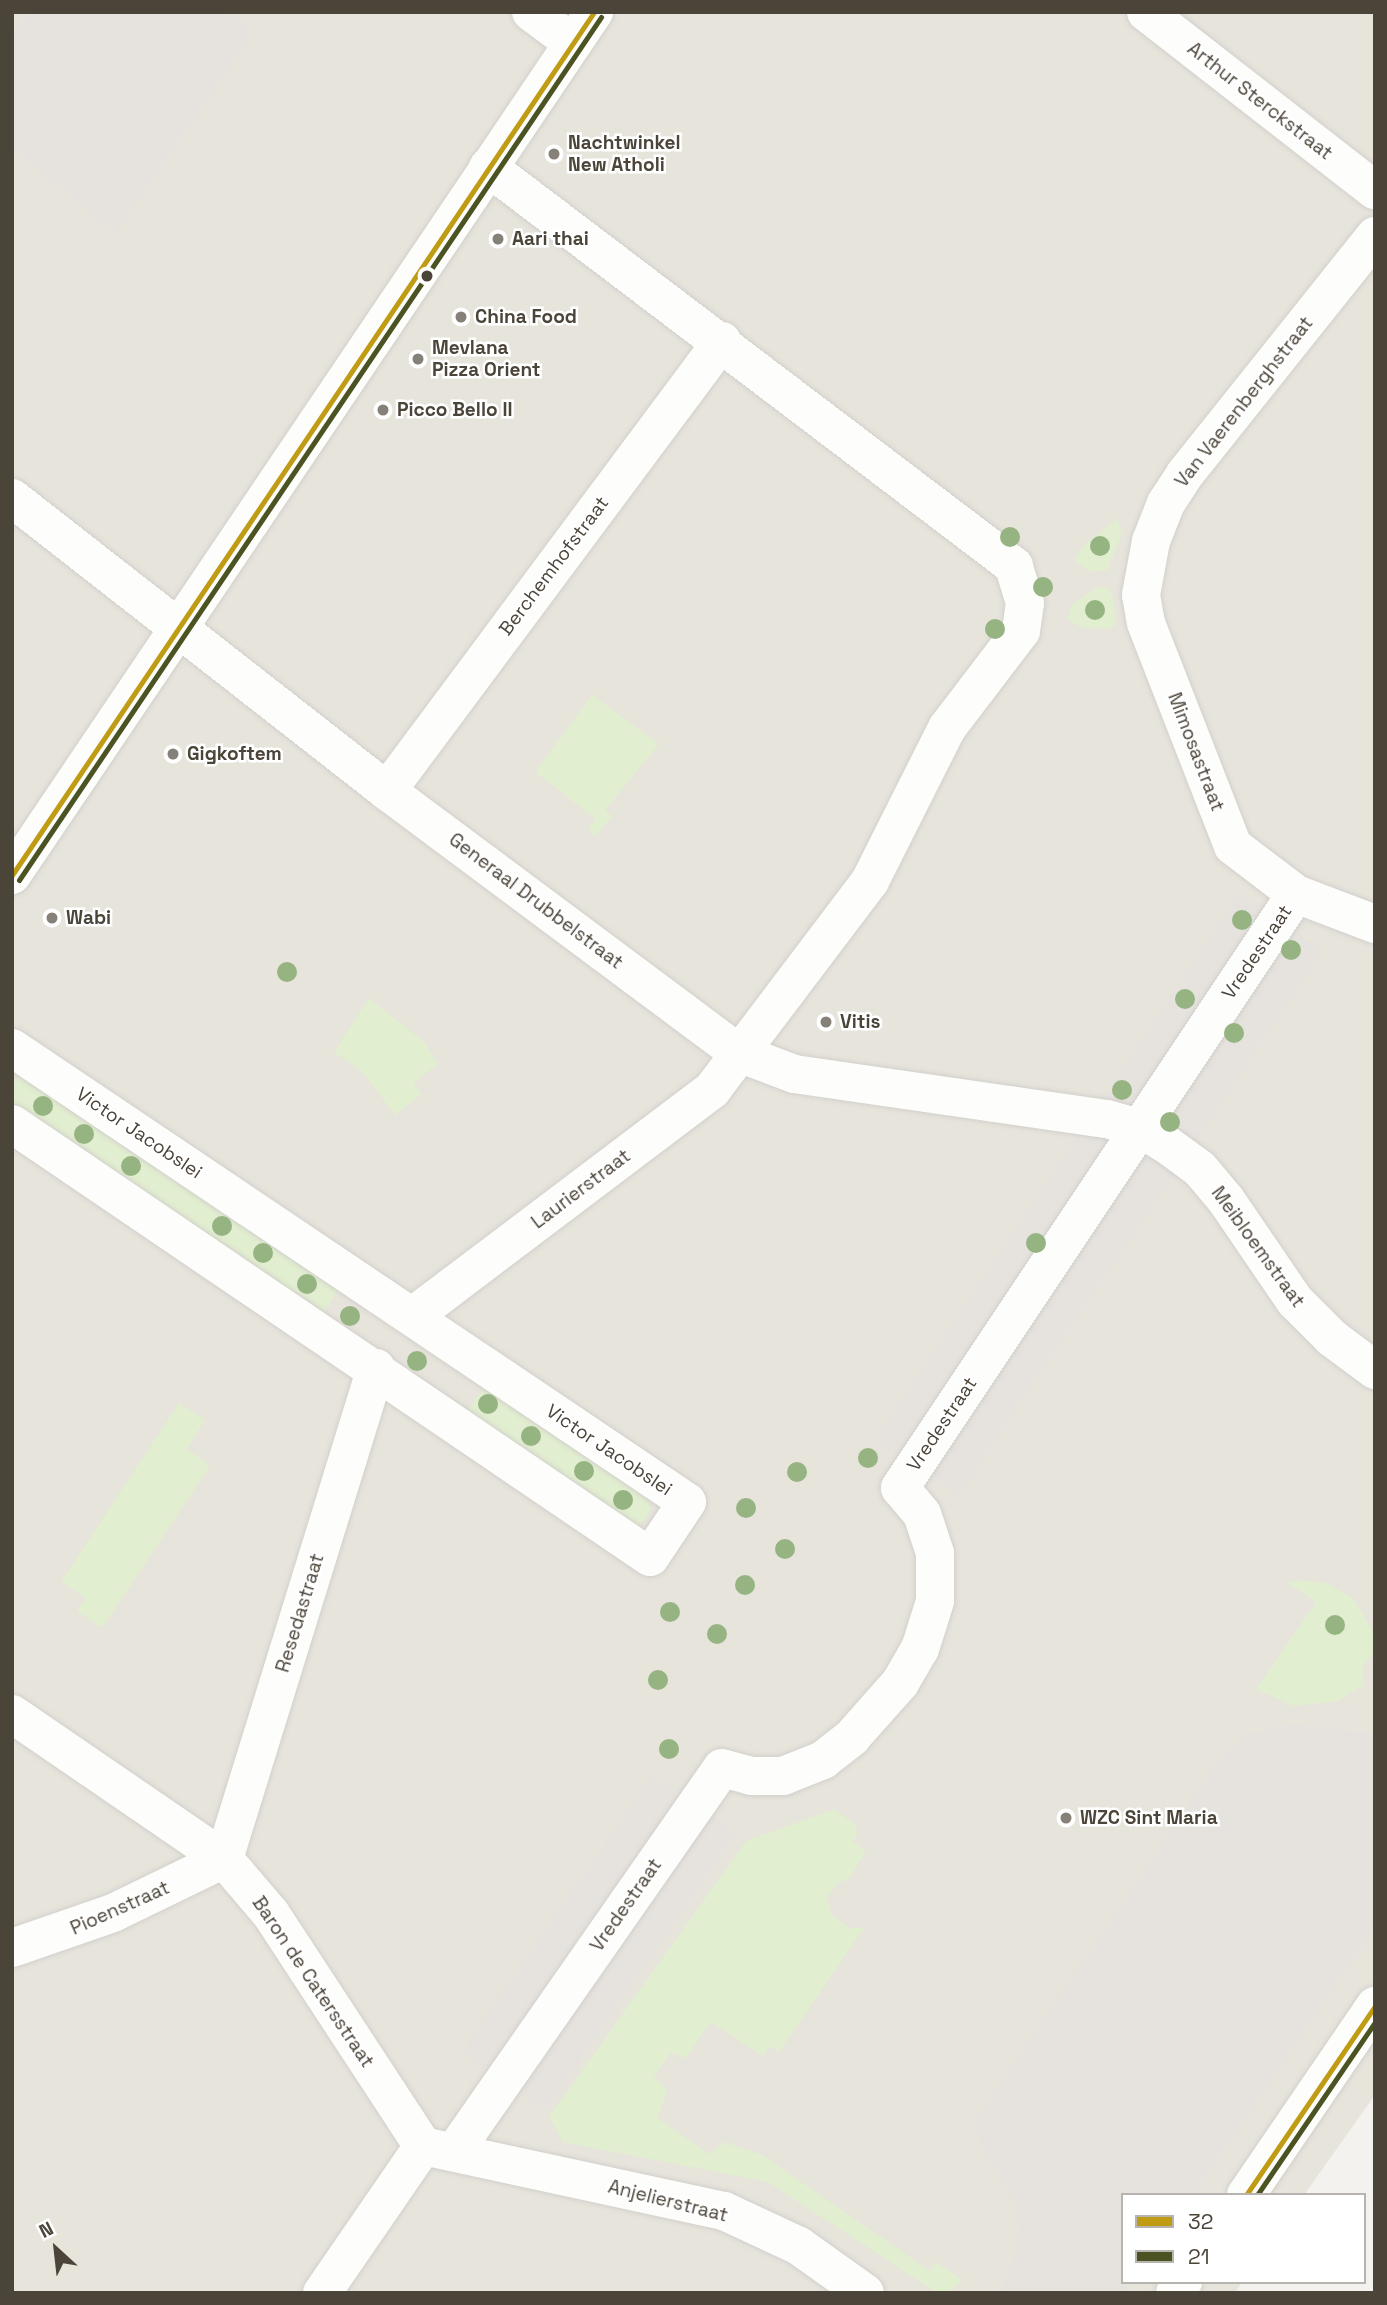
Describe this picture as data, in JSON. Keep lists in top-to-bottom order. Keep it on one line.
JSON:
{"streets":{"street":["Arthur Sterckstraat","Van Vaerenberghstraat","Berchemhofstraat","Mimosastraat","Generaal Drubbelstraat","Vredestraat","Victor Jacobslei","Laurierstraat","Meibloemstraat","Resedastraat","Pioenstraat","Baron de Catersstraat","Anjelierstraat"]},"crossings":[["Van Vaerenberghstraat","Mimosastraat"],["Berchemhofstraat","Generaal Drubbelstraat"],["Mimosastraat","Vredestraat"],["Generaal Drubbelstraat","Vredestraat"],["Generaal Drubbelstraat","Laurierstraat"],["Generaal Drubbelstraat","Meibloemstraat"],["Vredestraat","Meibloemstraat"],["Vredestraat","Baron de Catersstraat"],["Vredestraat","Anjelierstraat"],["Victor Jacobslei","Laurierstraat"],["Victor Jacobslei","Resedastraat"],["Resedastraat","Pioenstraat"],["Resedastraat","Baron de Catersstraat"],["Pioenstraat","Baron de Catersstraat"],["Baron de Catersstraat","Anjelierstraat"]],"places":["Nachtwinkel New Atholi","Aari thai","China Food","Mevlana Pizza Orient","Picco Bello II","Gigkoftem","Wabi","Vitis","WZC Sint Maria"],"lines":["transit line 32","transit line 21"],"legend":["32","21"],"north":"top left"}
